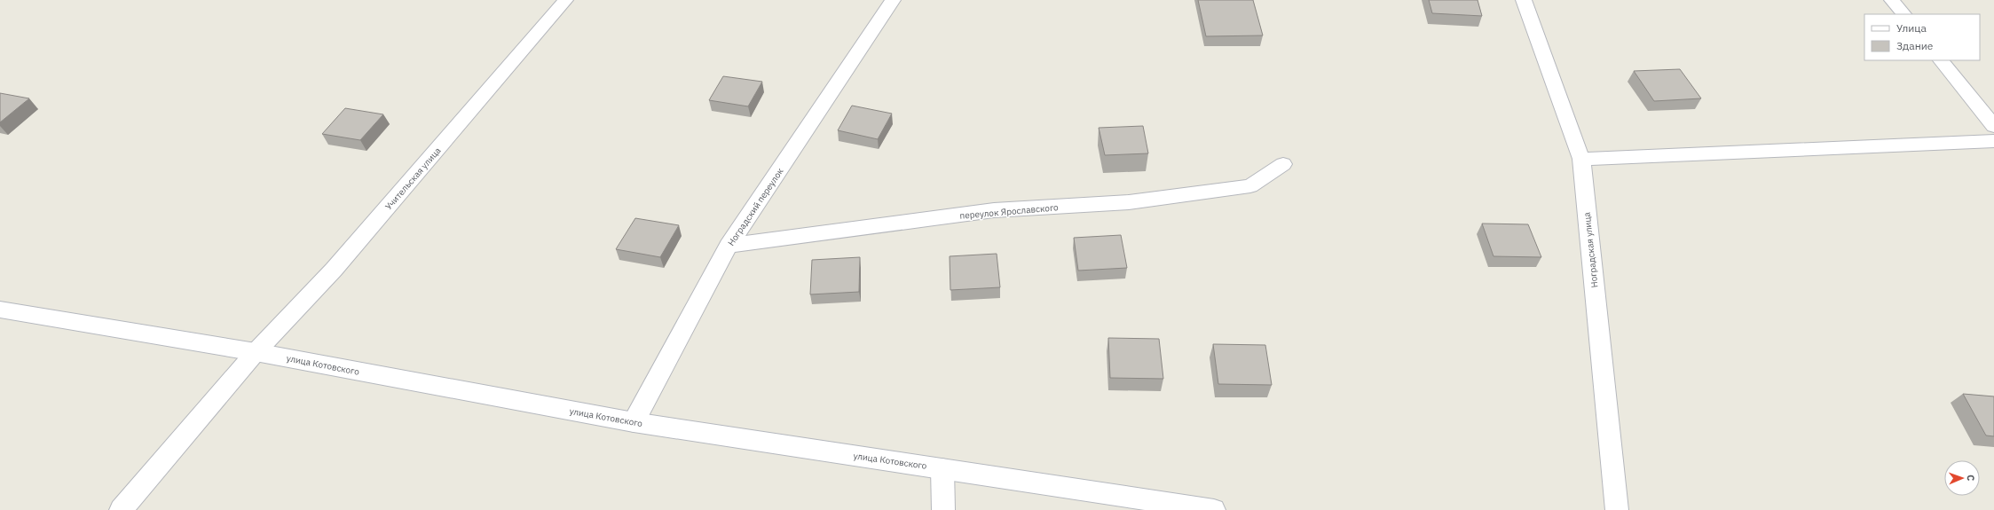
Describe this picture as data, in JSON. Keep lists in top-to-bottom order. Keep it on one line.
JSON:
{"streets":{"street":["Учительская улица","Ноградский переулок","переулок Ярославского","Ноградская улица","улица Котовского"]},"crossings":[["Учительская улица","улица Котовского"],["Ноградский переулок","переулок Ярославского"],["Ноградский переулок","улица Котовского"]],"legend":["Улица","Здание"],"north":"right"}
